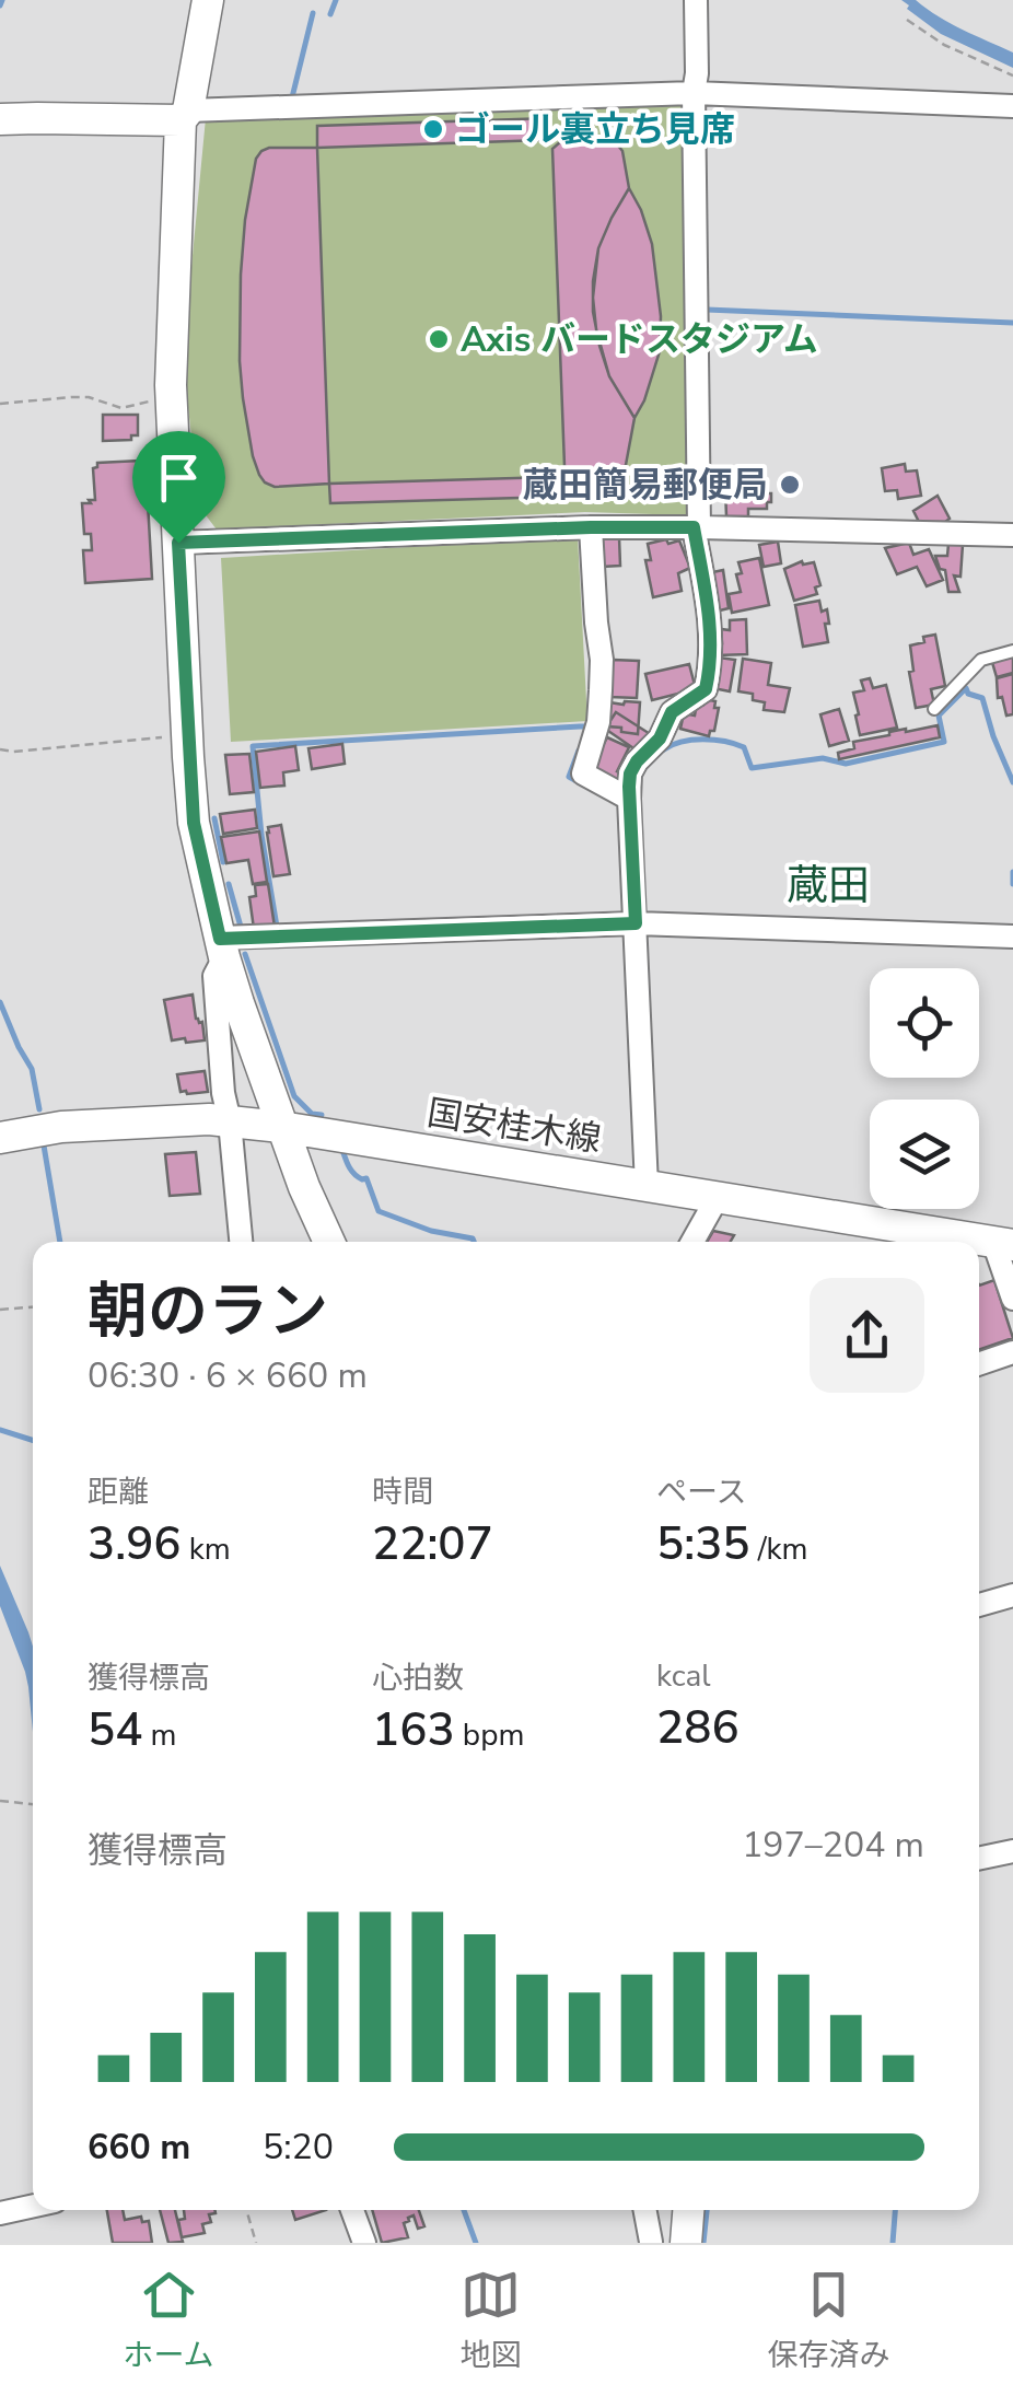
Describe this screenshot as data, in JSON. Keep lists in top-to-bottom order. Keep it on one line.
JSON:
{"streets":{"main road":["国安桂木線"]},"districts":["蔵田"],"places":["ゴール裏立ち見席","Axis バードスタジアム","蔵田簡易郵便局"],"page":{"heading":["朝のラン","06:30 · 6 × 660 m"],"stats":[["距離","3.96 km"],["時間","22:07"],["ペース","5:35 /km"],["獲得標高","54 m"],["心拍数","163 bpm"],["kcal","286"]],"chart":["獲得標高","197–204 m"],"list":[{"name":"660 m","note":"5:20"}],"tabs":["ホーム","地図","保存済み"]}}
